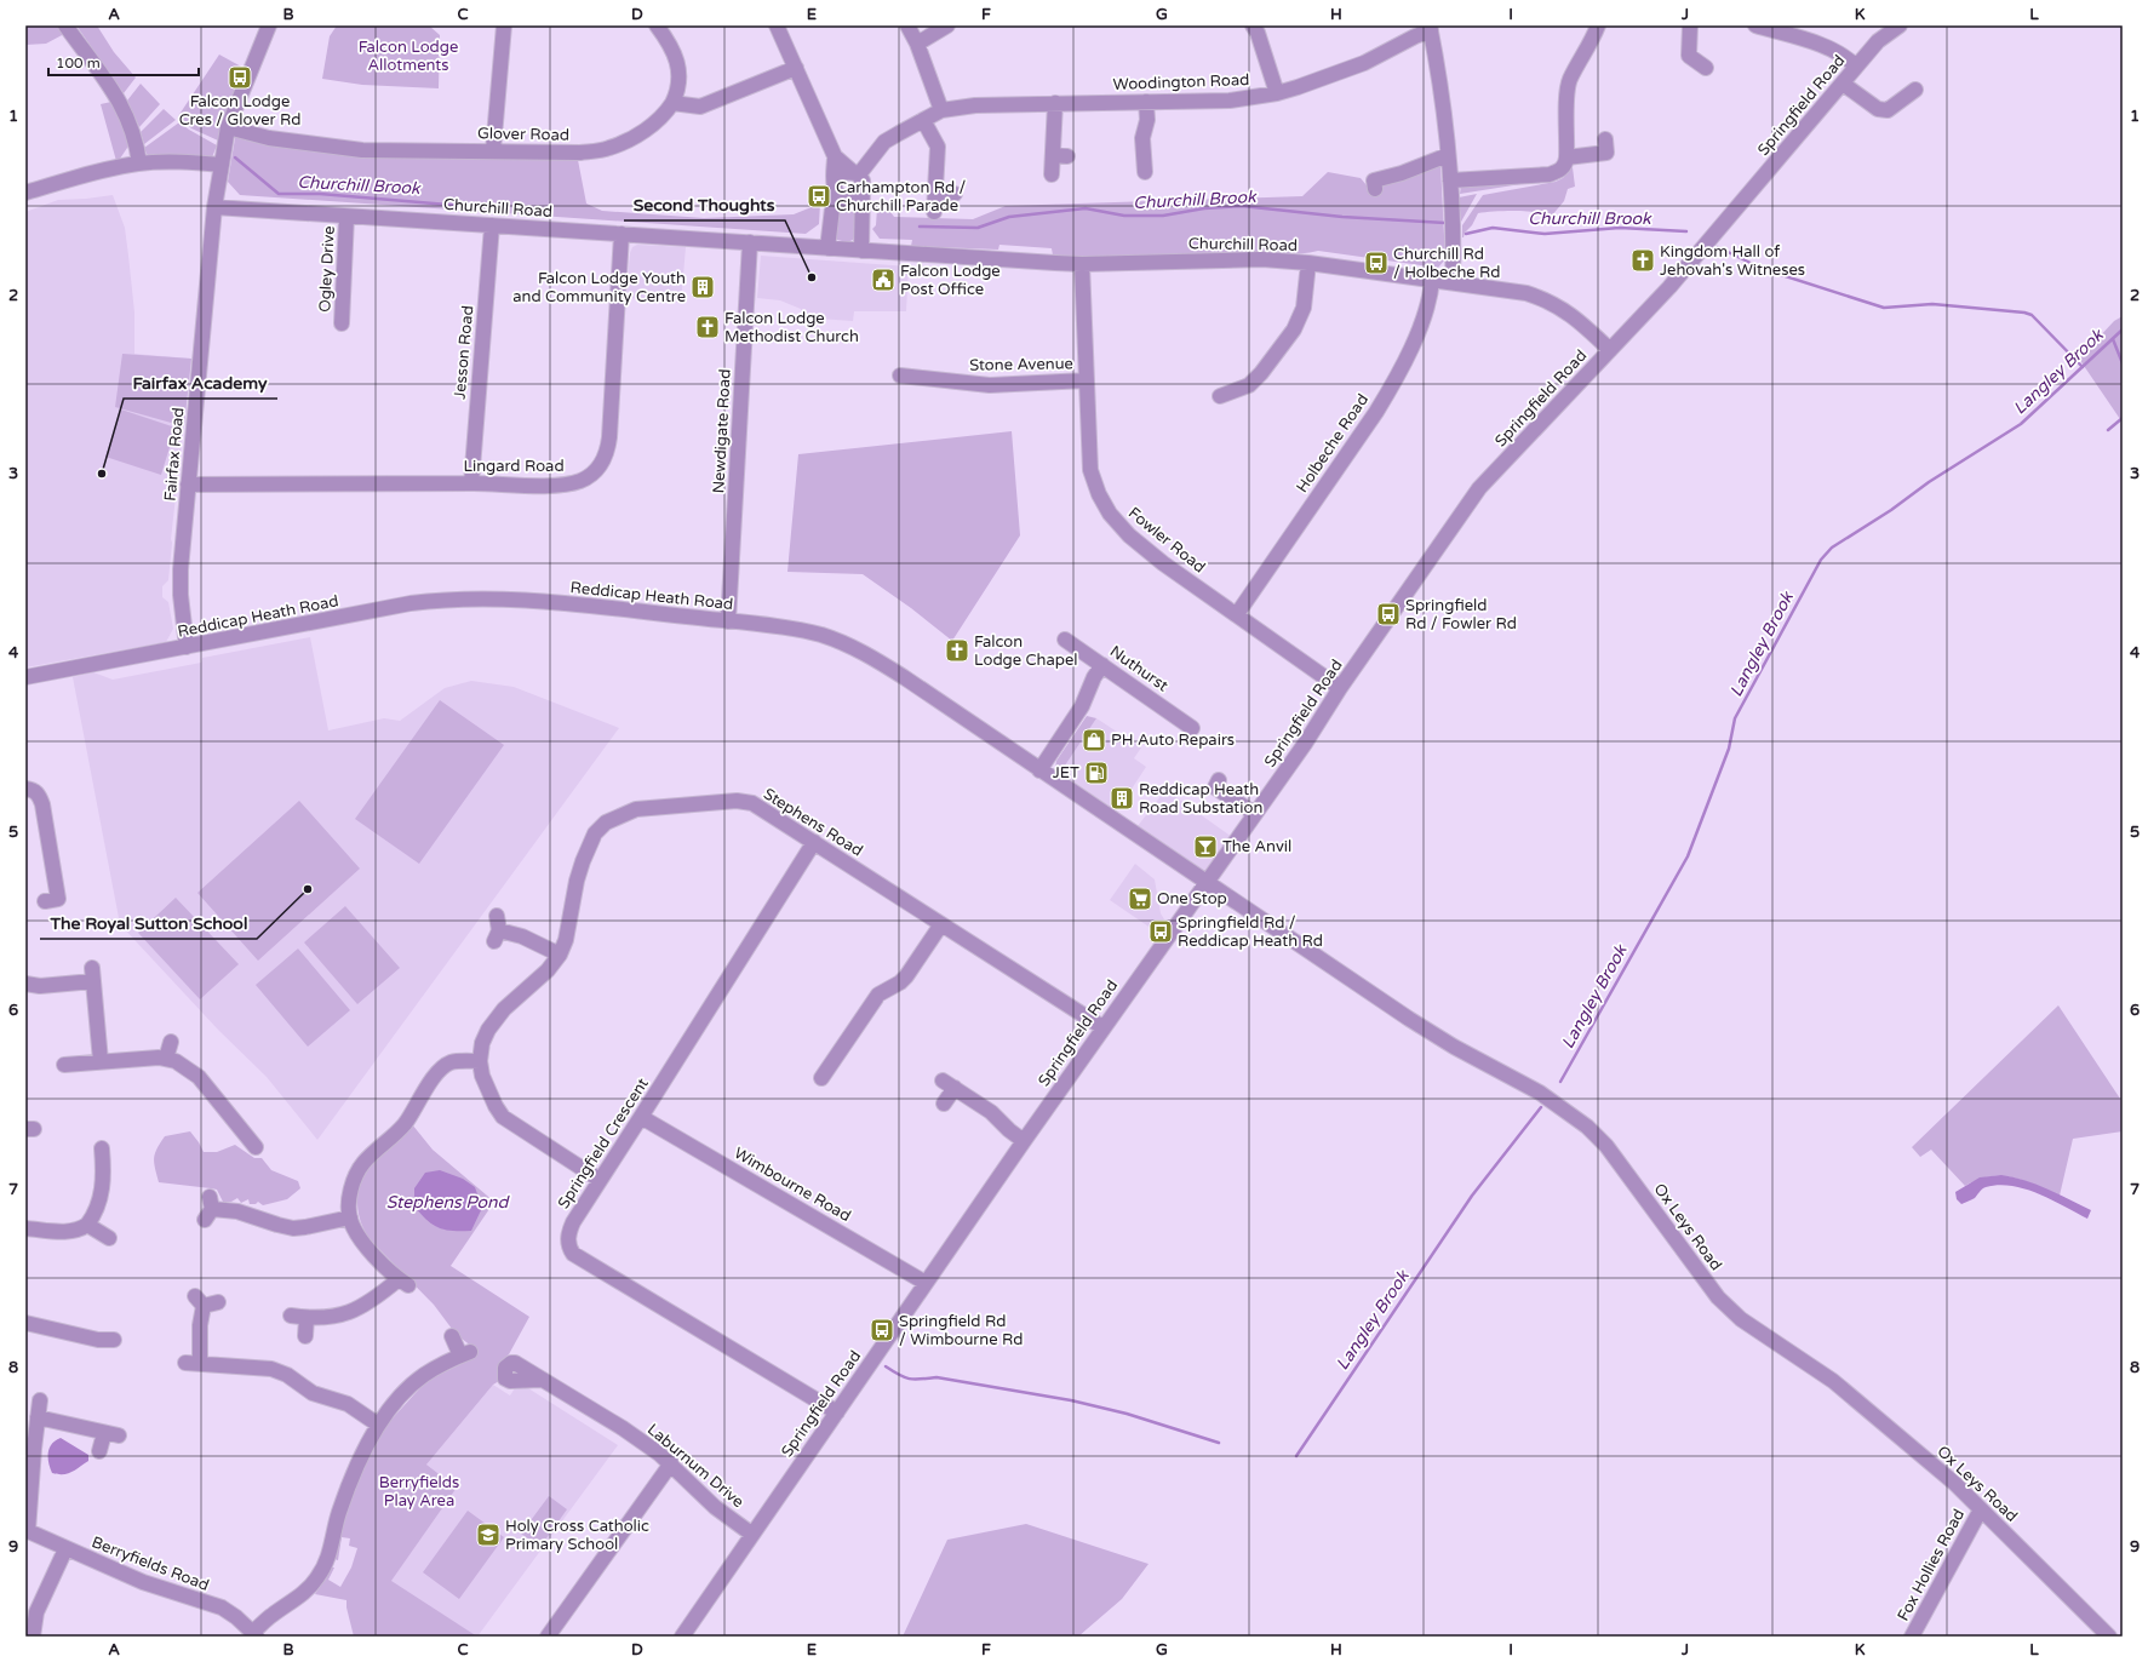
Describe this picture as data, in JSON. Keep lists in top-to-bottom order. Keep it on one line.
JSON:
{"streets":{"street":["Woodington Road","Springfield Road","Glover Road","Churchill Road","Ogley Drive","Jesson Road","Stone Avenue","Newdigate Road","Holbeche Road","Fairfax Road","Lingard Road","Fowler Road","Reddicap Heath Road","Nuthurst","Stephens Road","Springfield Crescent","Wimbourne Road","Ox Leys Road","Laburnum Drive","Berryfields Road","Fox Hollies Road"]},"crossings":[["Springfield Road","Churchill Road"],["Springfield Road","Fowler Road"],["Springfield Road","Reddicap Heath Road"],["Springfield Road","Stephens Road"],["Springfield Road","Springfield Crescent"],["Springfield Road","Wimbourne Road"],["Springfield Road","Ox Leys Road"],["Springfield Road","Laburnum Drive"],["Glover Road","Fairfax Road"],["Churchill Road","Ogley Drive"],["Churchill Road","Jesson Road"],["Churchill Road","Newdigate Road"],["Churchill Road","Holbeche Road"],["Churchill Road","Fairfax Road"],["Churchill Road","Lingard Road"],["Churchill Road","Fowler Road"],["Jesson Road","Lingard Road"],["Stone Avenue","Fowler Road"],["Newdigate Road","Reddicap Heath Road"],["Holbeche Road","Fowler Road"],["Fairfax Road","Lingard Road"],["Fairfax Road","Reddicap Heath Road"],["Reddicap Heath Road","Ox Leys Road"],["Stephens Road","Springfield Crescent"],["Springfield Crescent","Wimbourne Road"],["Ox Leys Road","Fox Hollies Road"]],"water":["Churchill Brook","Langley Brook","Stephens Pond"],"parks":["Falcon Lodge Allotments","Berryfields Play Area"],"places":{"bus stop":["Falcon Lodge Cres / Glover Rd","Carhampton Rd / Churchill Parade","Churchill Rd / Holbeche Rd","Springfield Rd / Fowler Rd","Springfield Rd / Reddicap Heath Rd","Springfield Rd / Wimbourne Rd"],"church":["Kingdom Hall of Jehovah's Witneses","Falcon Lodge Methodist Church","Falcon Lodge Chapel"],"other":["Second Thoughts","Fairfax Academy","The Royal Sutton School"],"public building":["Falcon Lodge Post Office"],"building":["Falcon Lodge Youth and Community Centre","Reddicap Heath Road Substation"],"shop":["PH Auto Repairs"],"fuel station":["JET"],"bar":["The Anvil"],"supermarket":["One Stop"],"school or university":["Holy Cross Catholic Primary School"]},"scale_bar":"100 m","grid":{"columns":["A","B","C","D","E","F","G","H","I","J","K","L"],"rows":["1","2","3","4","5","6","7","8","9"]}}
